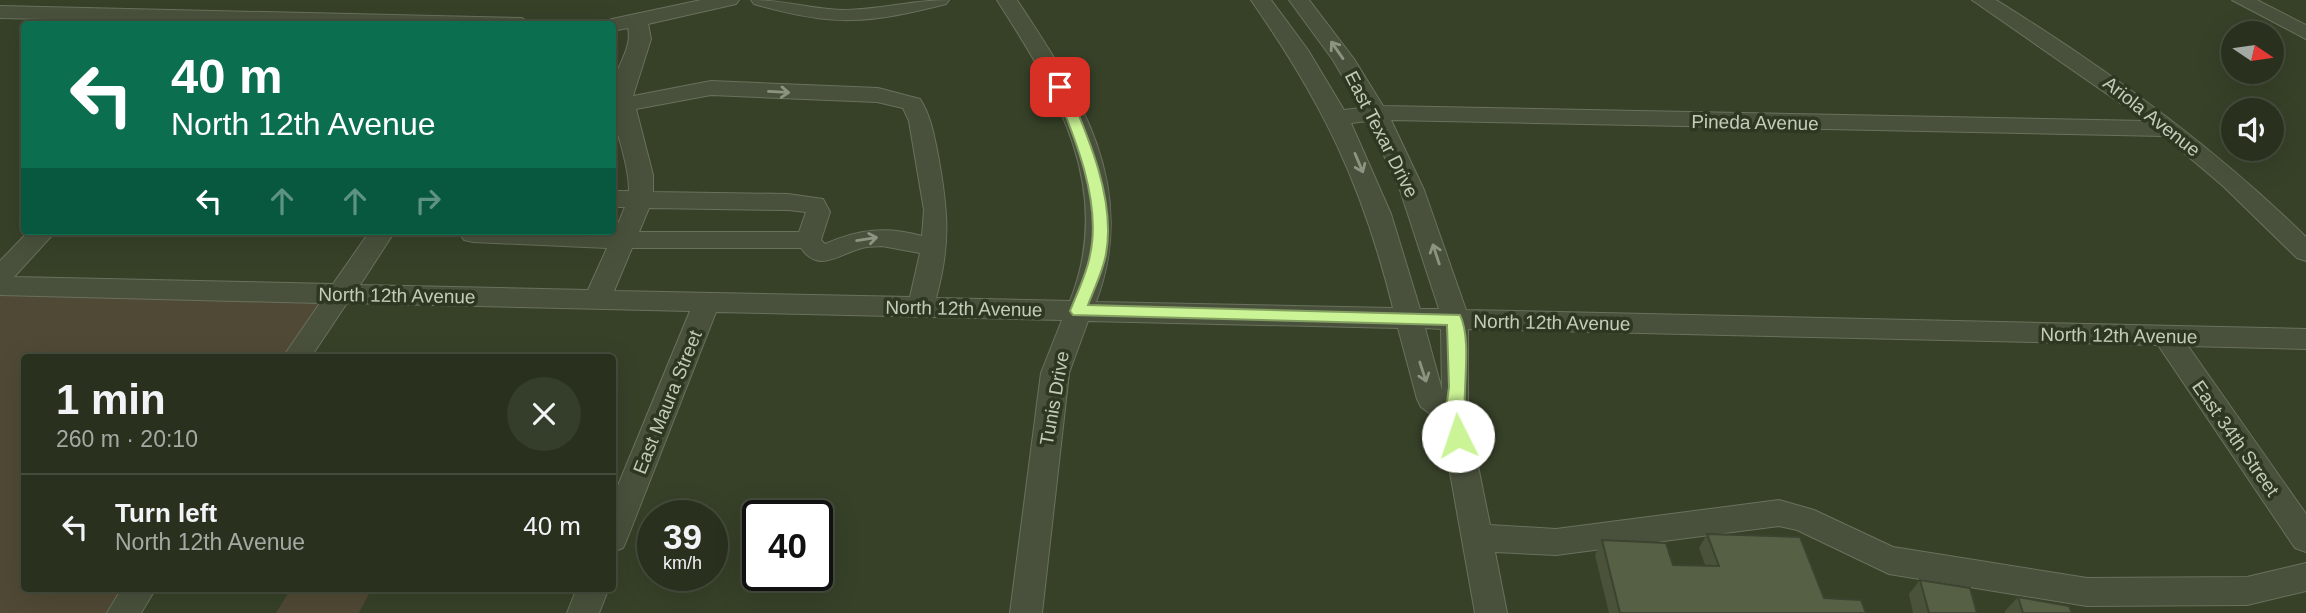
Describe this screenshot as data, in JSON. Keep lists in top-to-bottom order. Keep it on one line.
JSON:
{"streets":{"street":["Ariola Avenue","Pineda Avenue","East Texar Drive","North 12th Avenue","Tunis Drive","East Maura Street","East 34th Street"]},"crossings":[["Ariola Avenue","Pineda Avenue"],["Pineda Avenue","East Texar Drive"],["East Texar Drive","North 12th Avenue"],["North 12th Avenue","Tunis Drive"],["North 12th Avenue","East Maura Street"],["North 12th Avenue","East 34th Street"]],"north":"right","page":{"turn":["40 m","North 12th Avenue"],"heading":["1 min","260 m · 20:10"],"list":[{"name":"Turn left","note":"North 12th Avenue","value":"40 m"}],"speed":"39 km/h","limit":"40"}}
